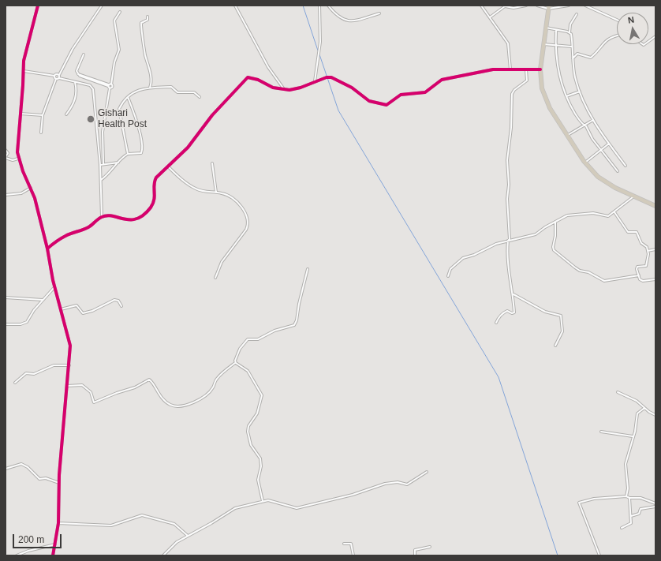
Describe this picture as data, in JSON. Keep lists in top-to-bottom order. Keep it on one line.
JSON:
{"places":["Gishari Health Post"],"scale_bar":"200 m","north":"top"}
